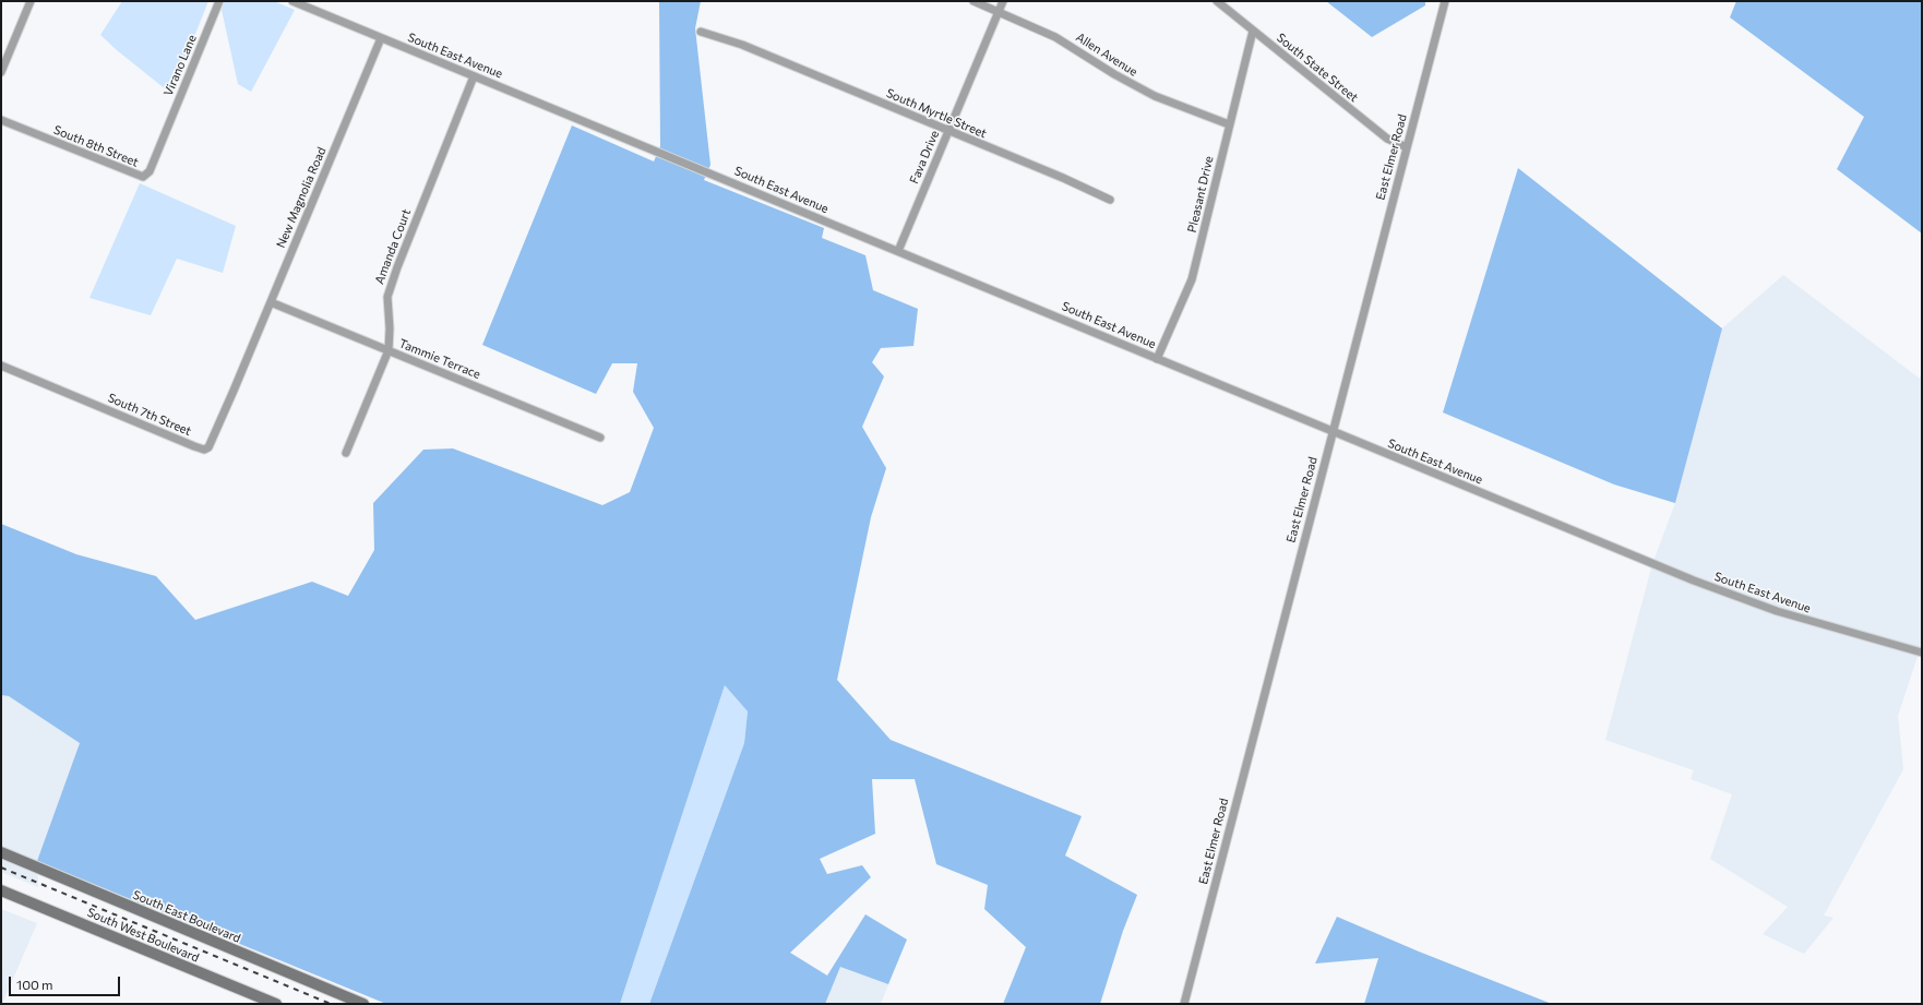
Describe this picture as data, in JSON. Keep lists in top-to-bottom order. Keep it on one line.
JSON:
{"streets":{"main road":["South East Boulevard","South West Boulevard"],"street":["Allen Avenue","South East Avenue","Virano Lane","South State Street","South Myrtle Street","South 8th Street","Fava Drive","East Elmer Road","Pleasant Drive","New Magnolia Road","Amanda Court","Tammie Terrace","South 7th Street"]},"crossings":[["Allen Avenue","Fava Drive"],["Allen Avenue","Pleasant Drive"],["South East Avenue","Fava Drive"],["South East Avenue","East Elmer Road"],["South East Avenue","Pleasant Drive"],["South East Avenue","New Magnolia Road"],["South East Avenue","Amanda Court"],["Virano Lane","South 8th Street"],["South State Street","East Elmer Road"],["South State Street","Pleasant Drive"],["South Myrtle Street","Fava Drive"],["New Magnolia Road","Tammie Terrace"],["New Magnolia Road","South 7th Street"],["Amanda Court","Tammie Terrace"]],"scale_bar":"100 m"}
